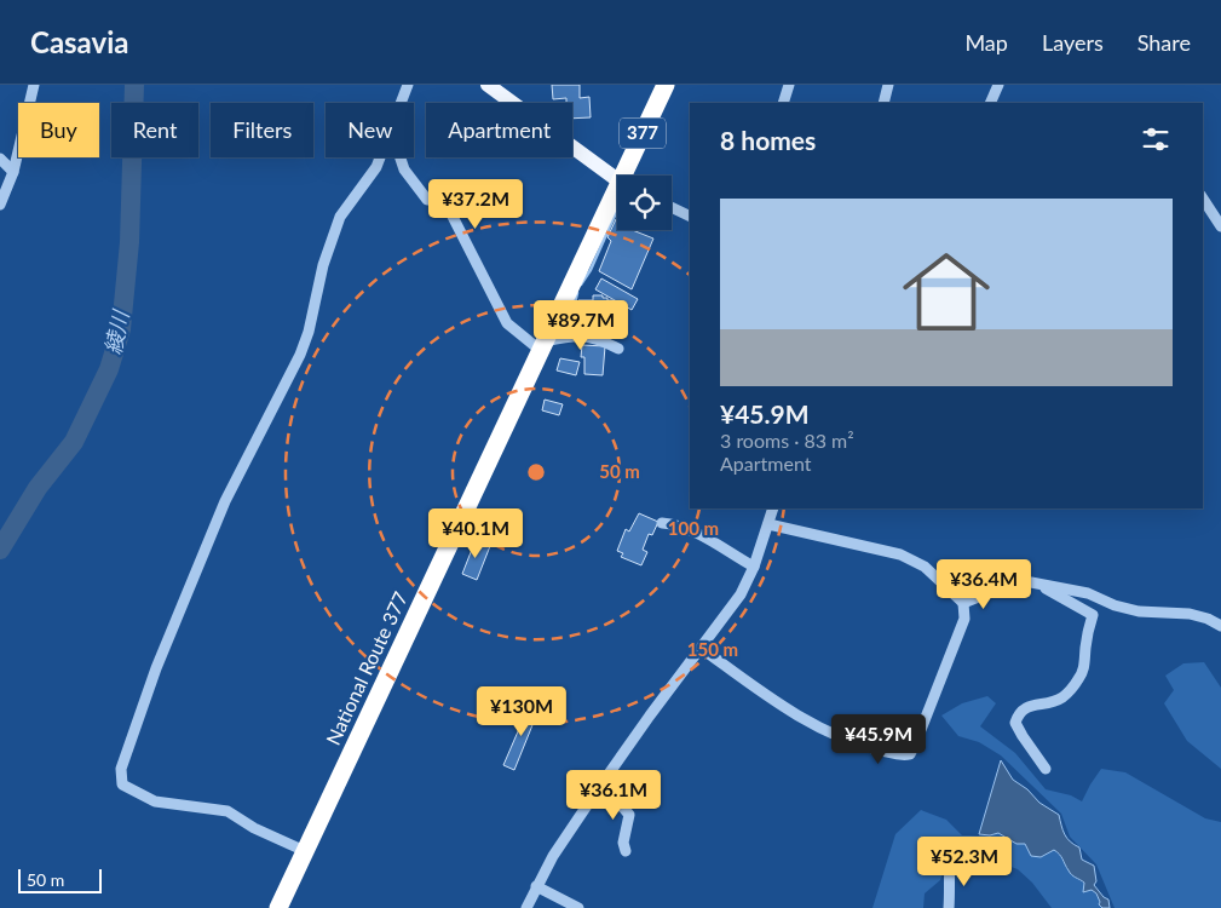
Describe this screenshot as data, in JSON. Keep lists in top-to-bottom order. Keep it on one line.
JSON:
{"streets":{"highway":["377","National Route 377"]},"water":["綾川"],"scale_bar":"50 m","page":{"header":"Casavia","nav":["Map","Layers","Share"],"chip":["Buy","Rent","Filters","New","Apartment"],"heading":"8 homes","list":[{"name":"¥45.9M","note":"3 rooms · 83 m² · Apartment"}],"price":["¥37.2M","¥89.7M","¥40.1M","¥36.4M","¥130M","¥45.9M","¥36.1M","¥52.3M"],"scale":"50 m"},"rings":["50 m","100 m","150 m"]}
